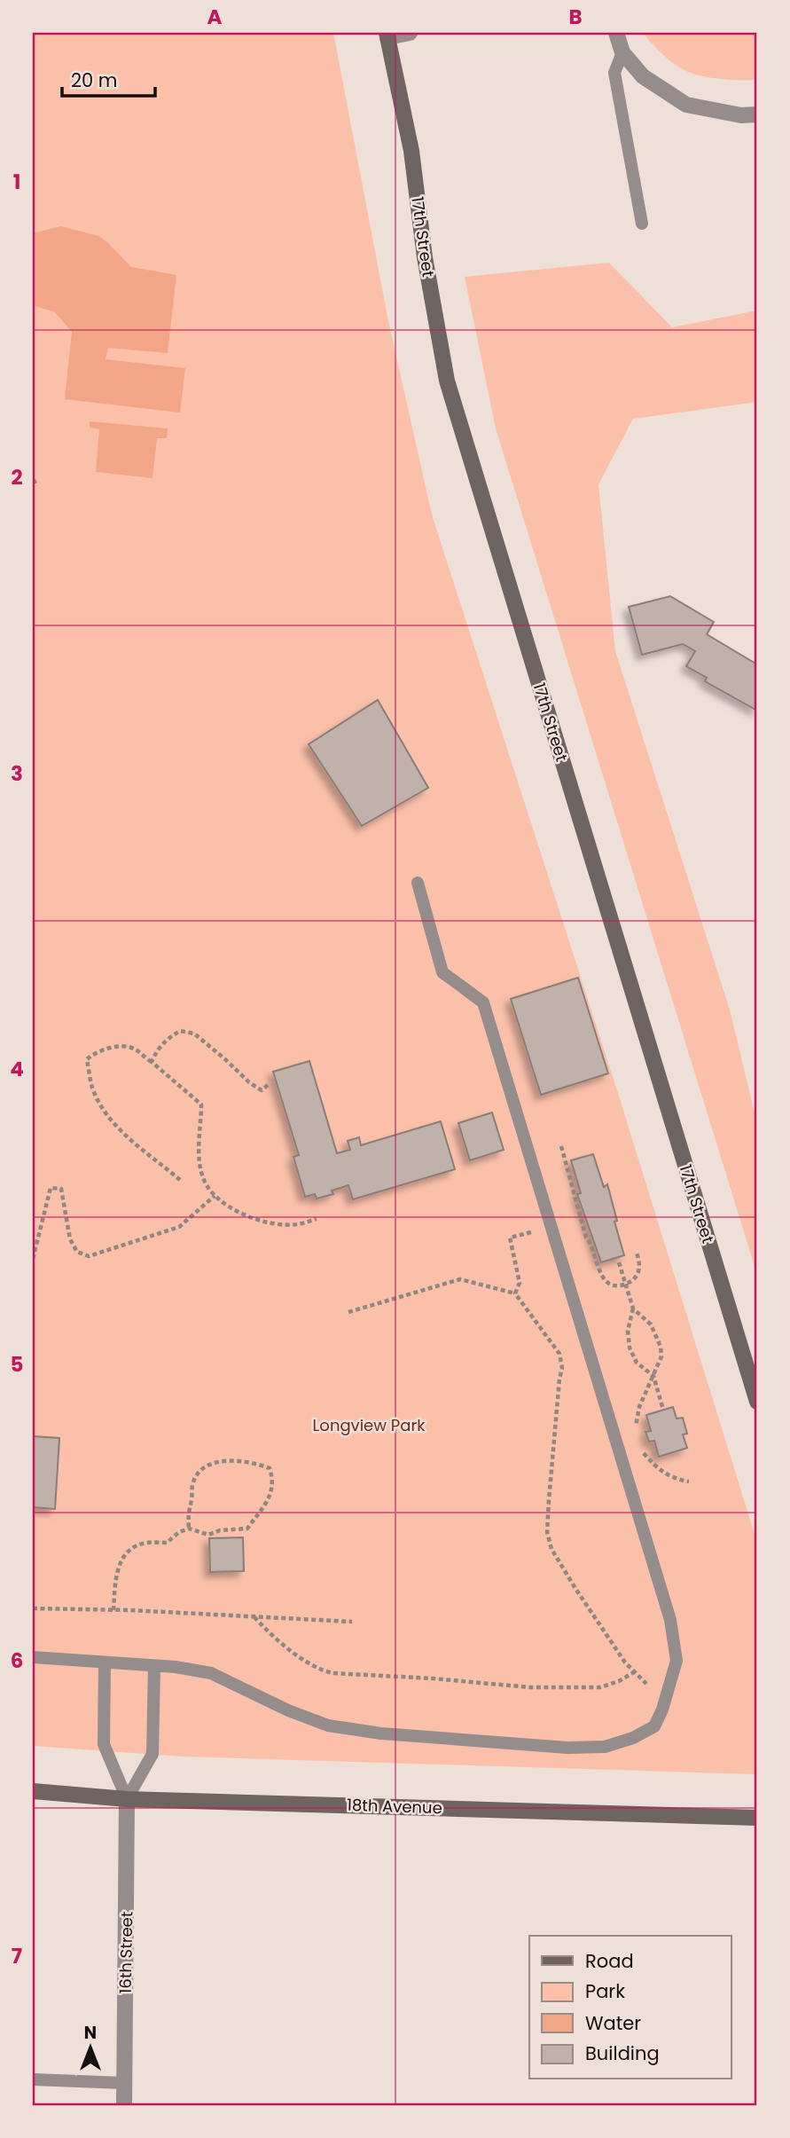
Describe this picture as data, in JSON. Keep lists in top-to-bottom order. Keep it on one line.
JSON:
{"streets":{"street":["17th Street","18th Avenue","16th Street"]},"crossings":[["18th Avenue","16th Street"]],"parks":["Longview Park"],"legend":["Road","Park","Water","Building"],"scale_bar":"20 m","north":"top","grid":{"columns":["A","B"],"rows":["1","2","3","4","5","6","7"]}}
